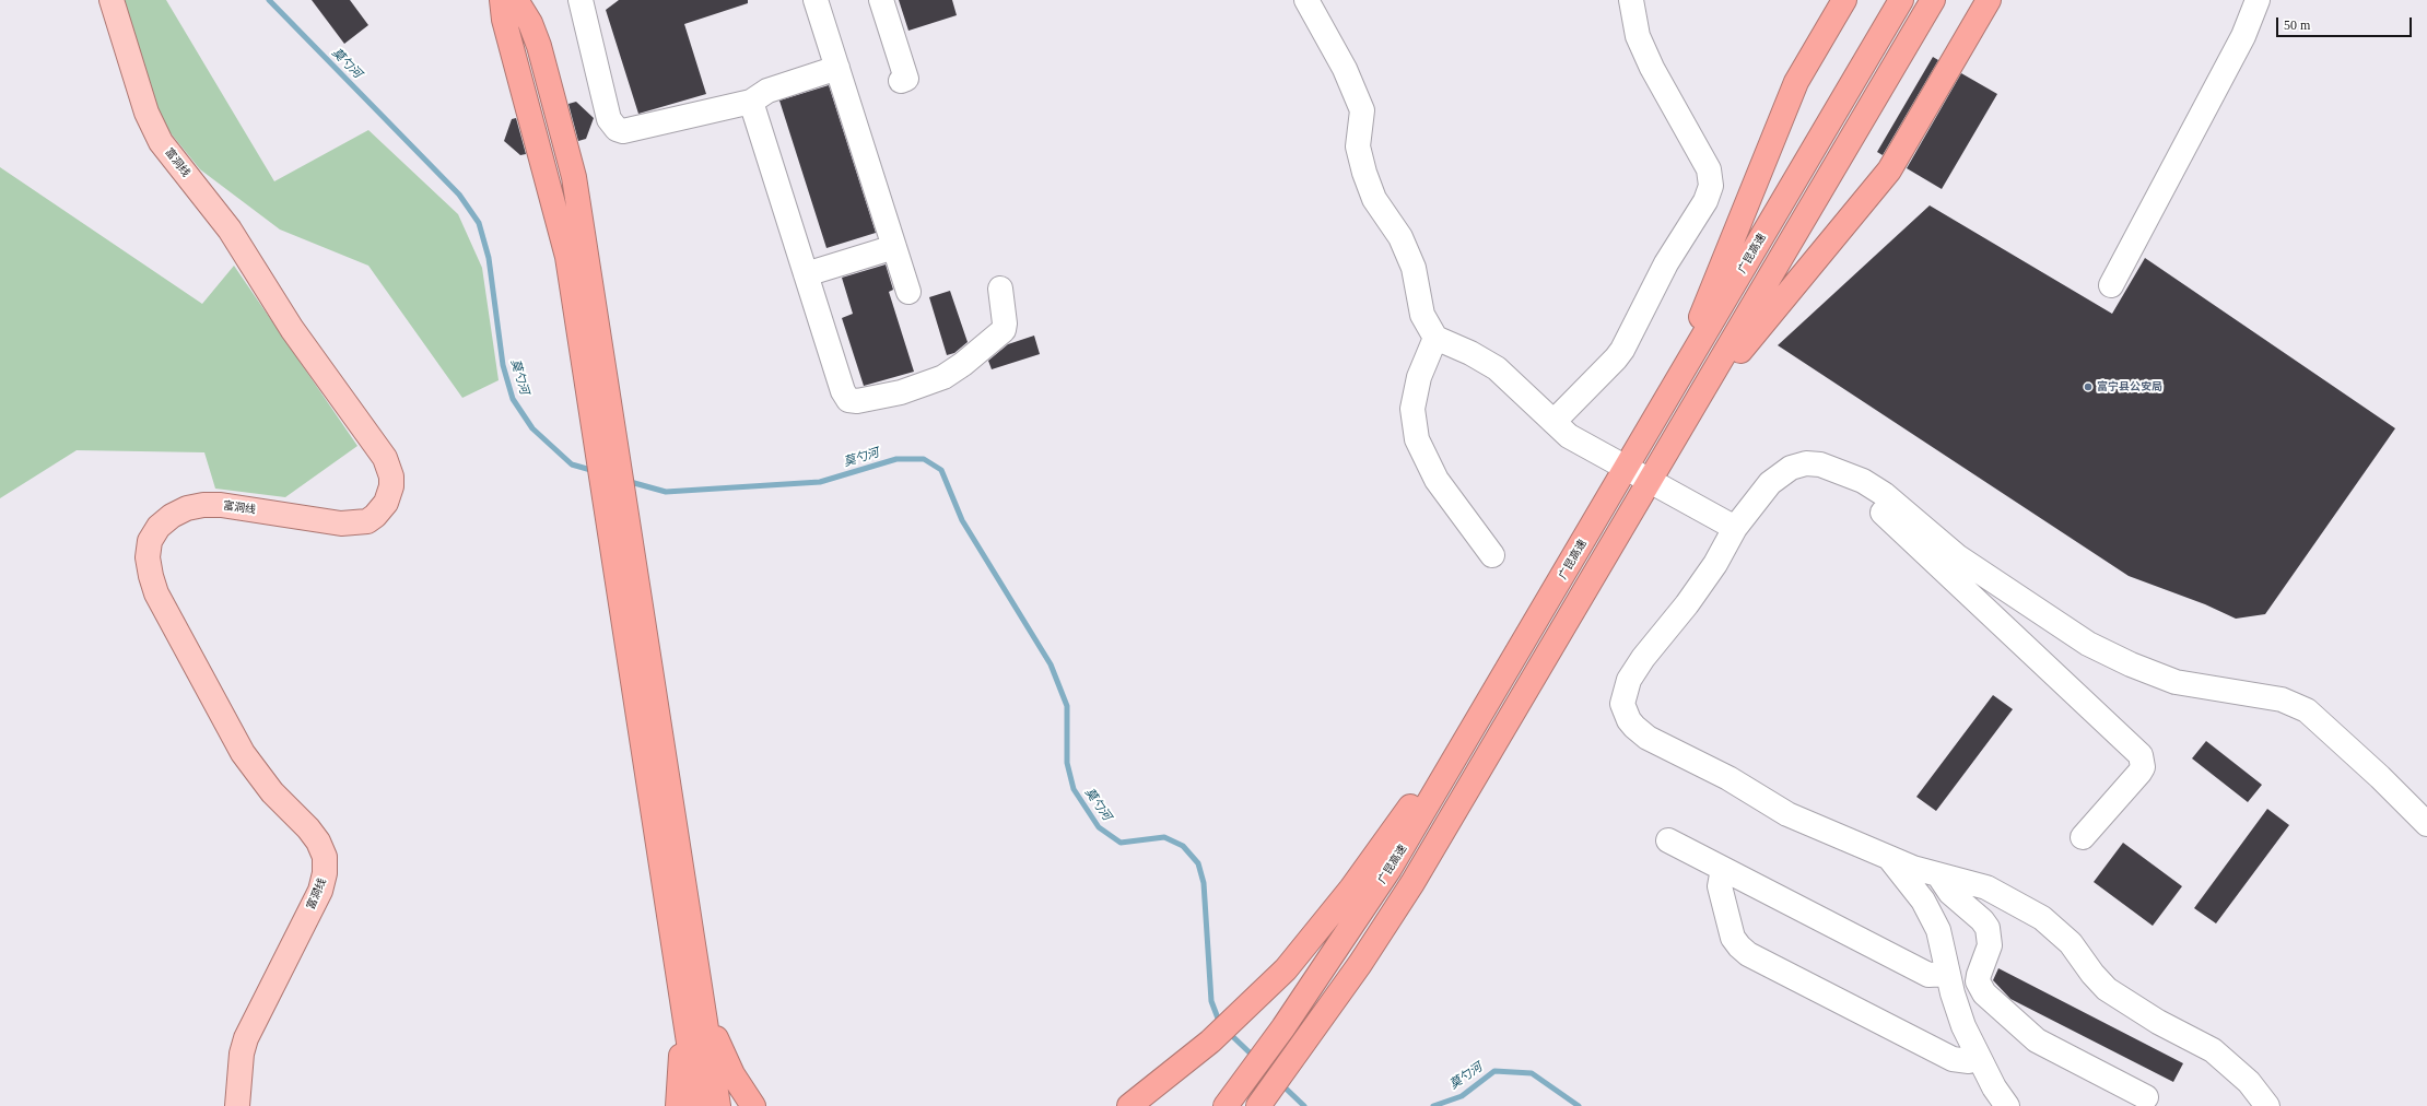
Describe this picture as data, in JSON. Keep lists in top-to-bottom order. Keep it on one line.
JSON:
{"streets":{"highway":["广昆高速"],"main road":["富洞线"]},"water":["莫勺河"],"places":["富宁县公安局"],"scale_bar":"50 m"}
